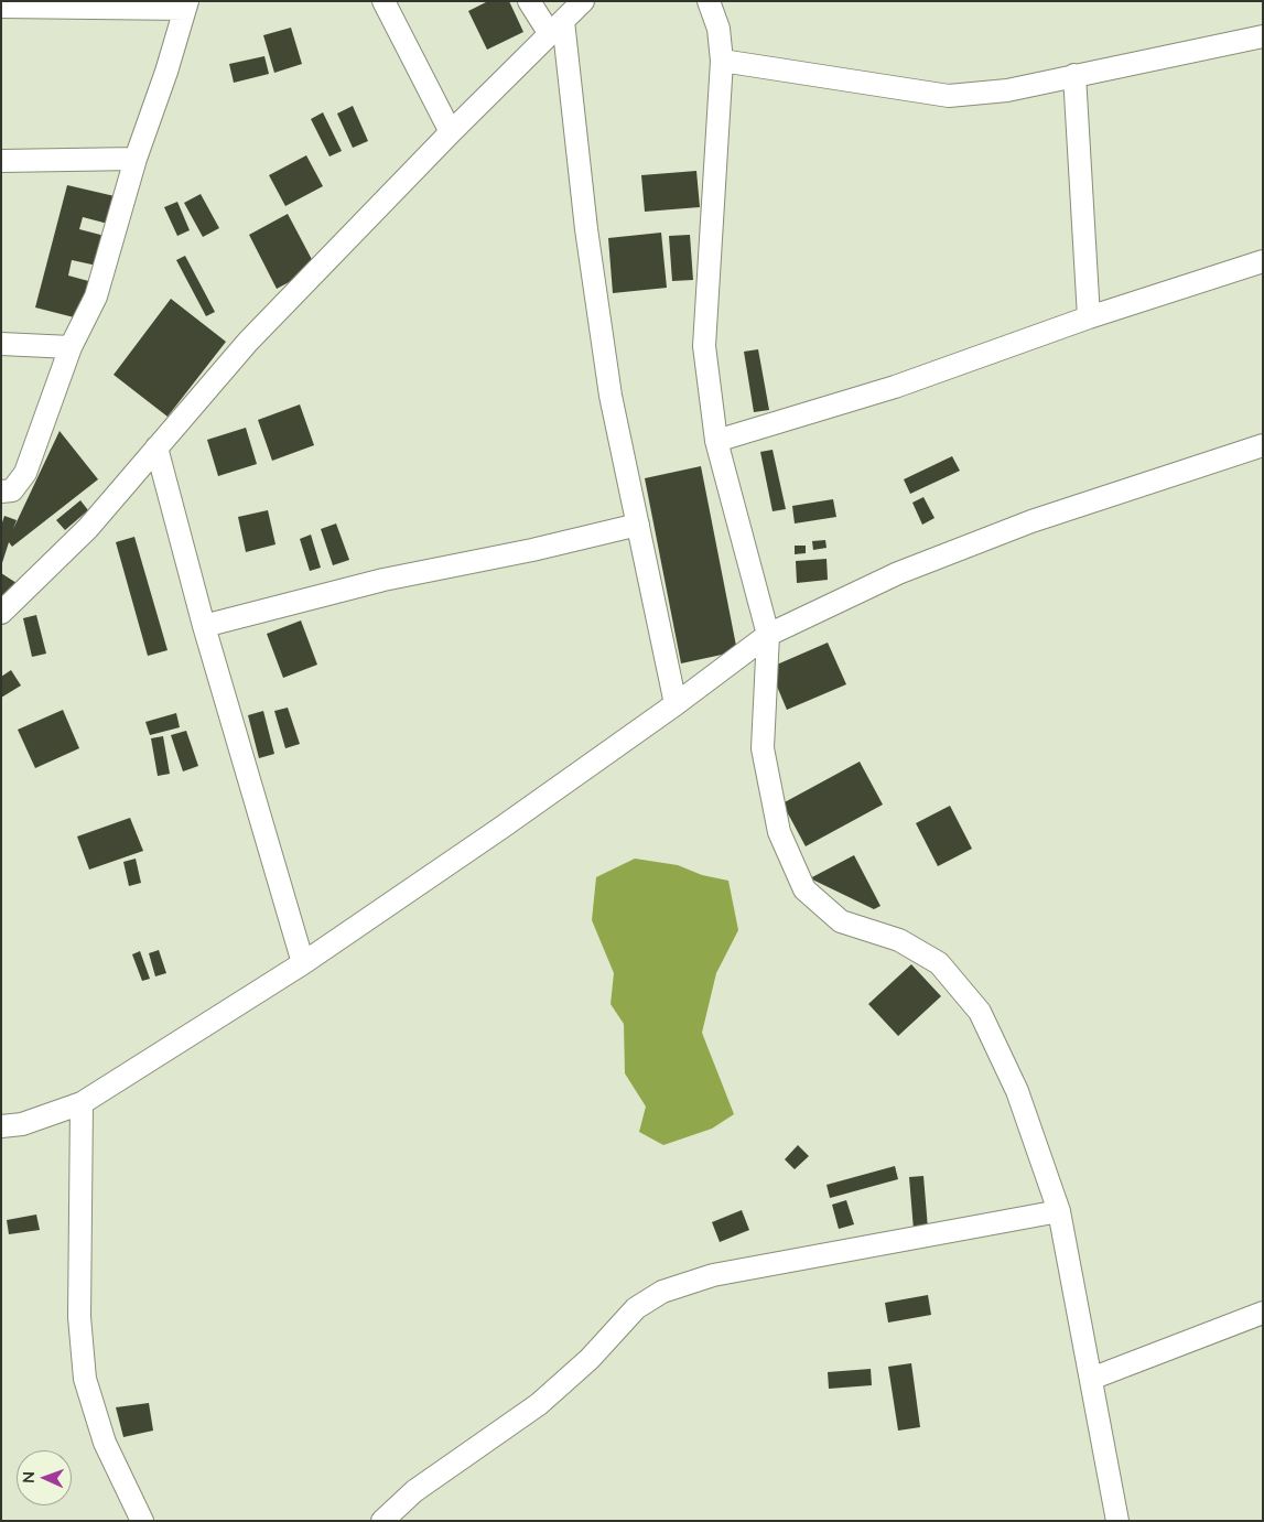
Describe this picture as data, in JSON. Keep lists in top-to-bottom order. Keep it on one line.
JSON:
{"north":"left"}
